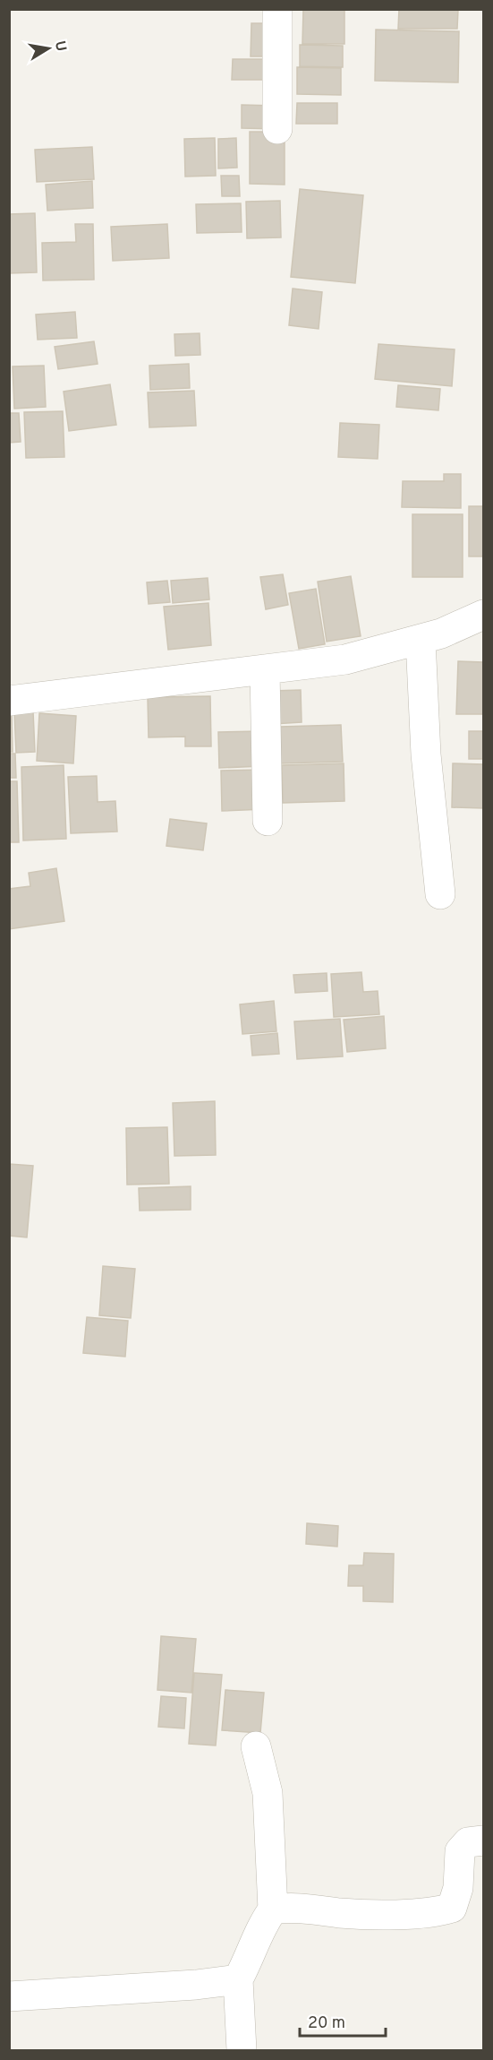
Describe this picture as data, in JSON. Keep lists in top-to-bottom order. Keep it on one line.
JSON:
{"scale_bar":"20 m","north":"right"}
